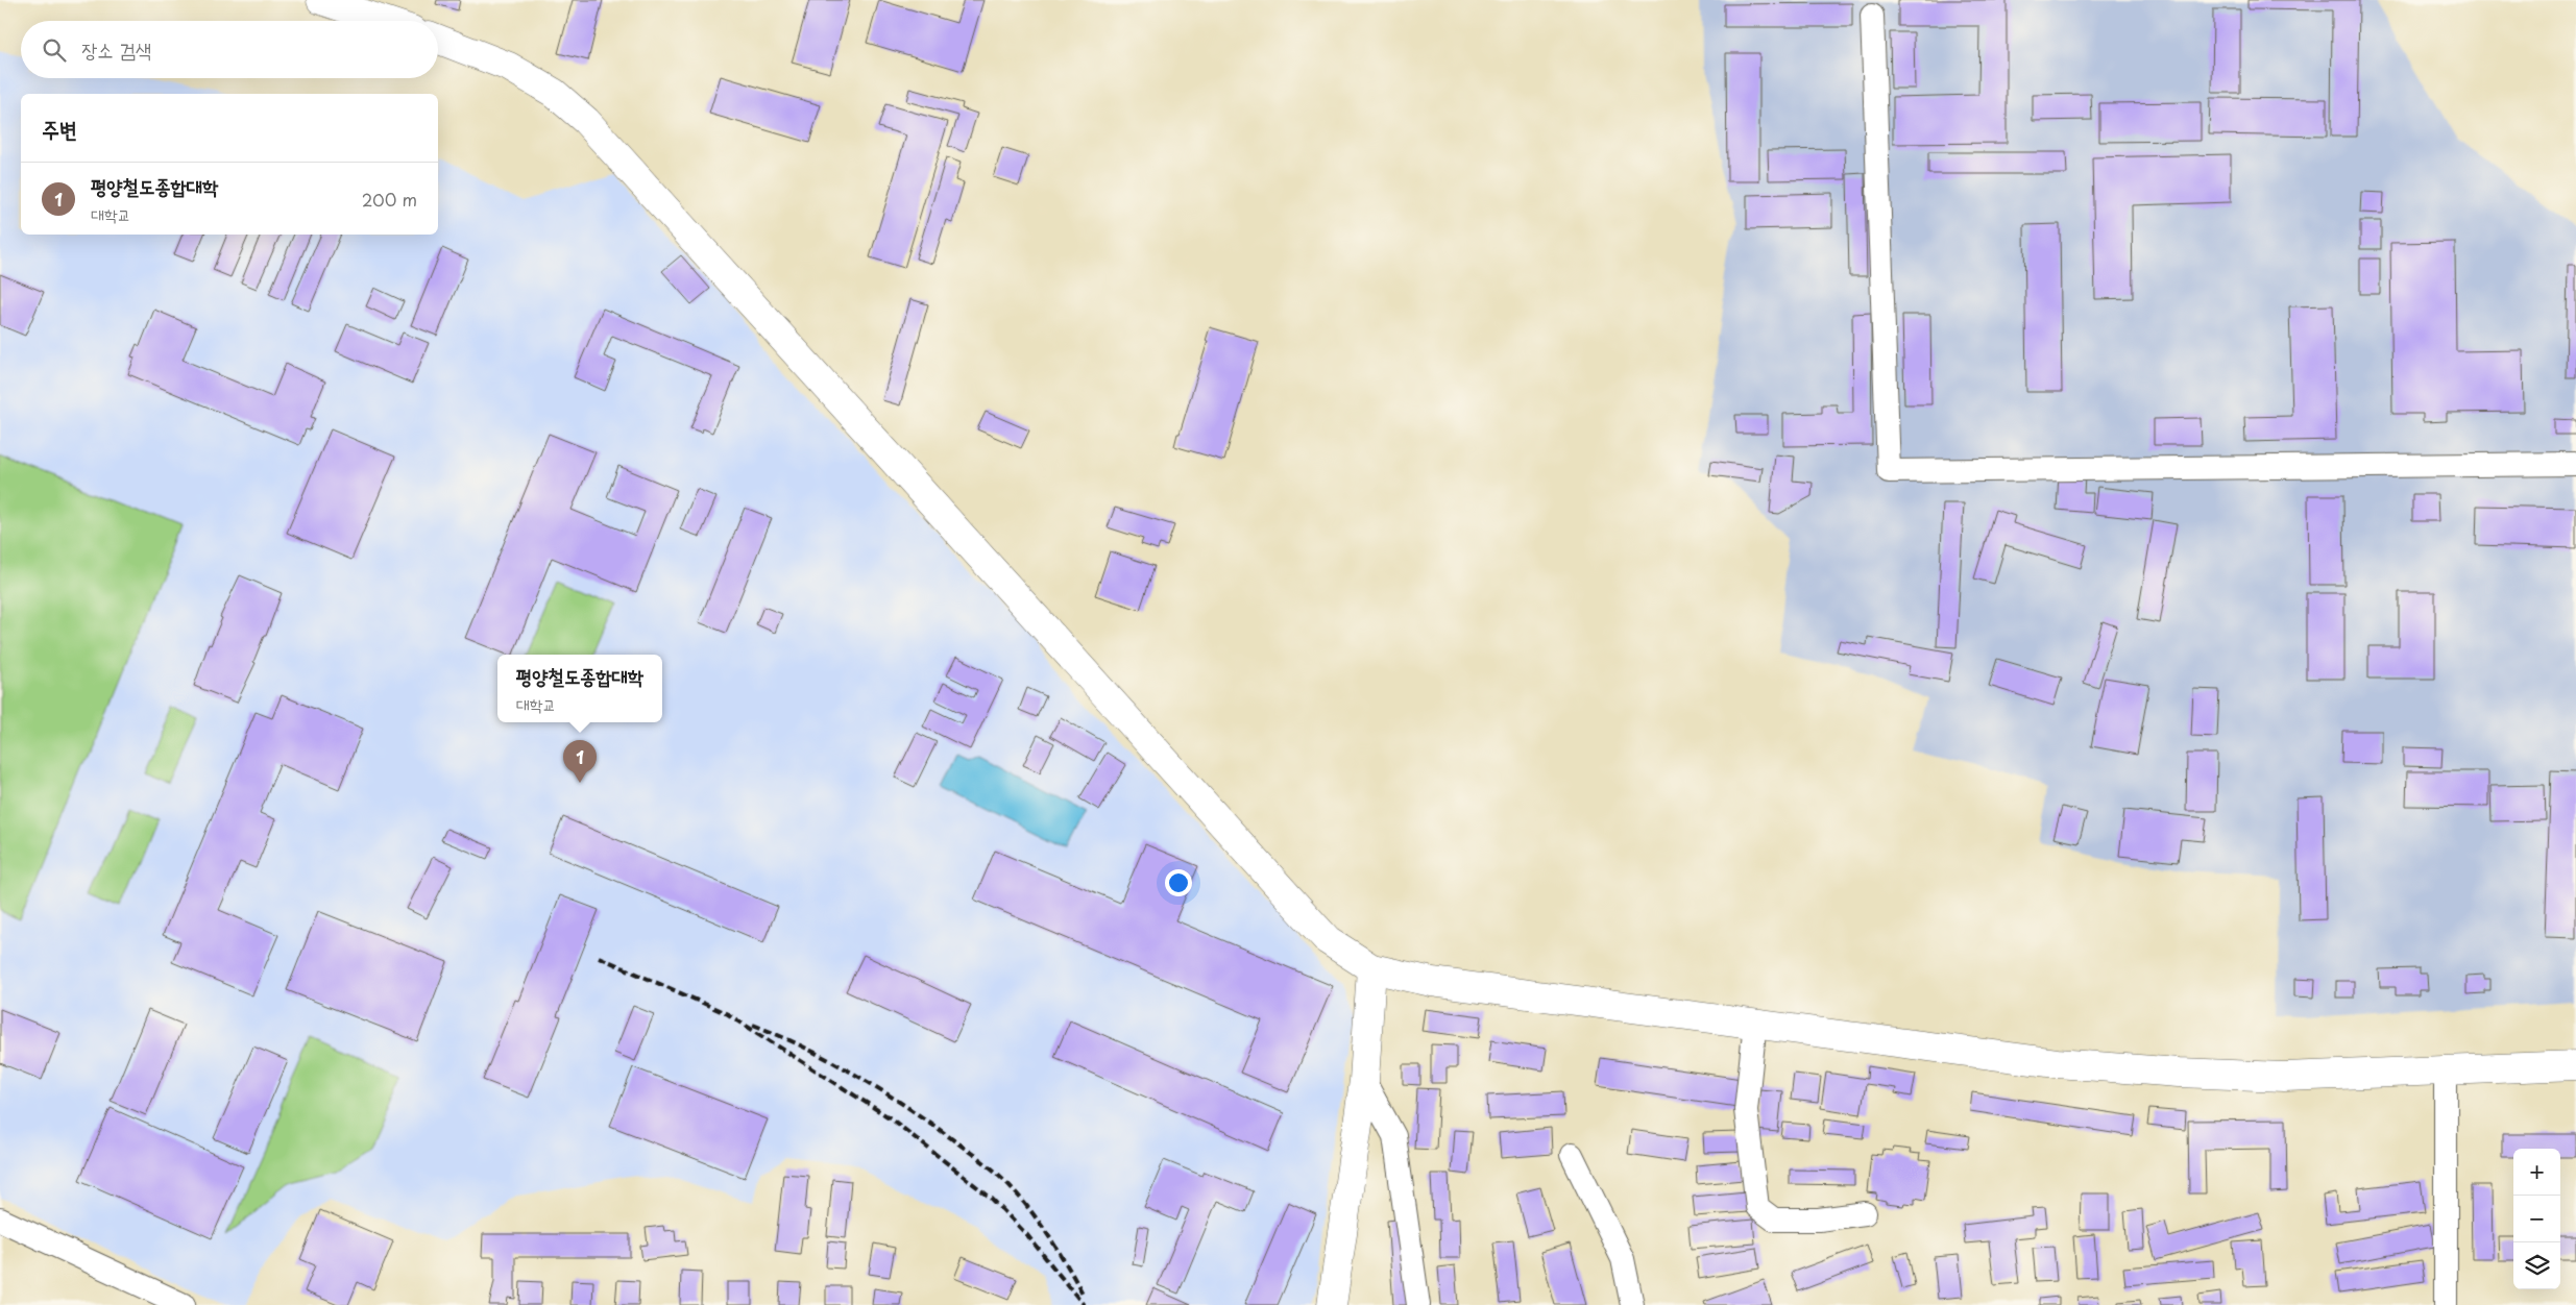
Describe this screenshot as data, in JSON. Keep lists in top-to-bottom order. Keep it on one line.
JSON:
{"page":{"search":"장소 검색","heading":"주변","list":[{"mark":"1","name":"평양철도종합대학","note":"대학교","value":"200 m"}],"popup":["평양철도종합대학","대학교"],"pins":"1","map_buttons":["+","−"]}}
